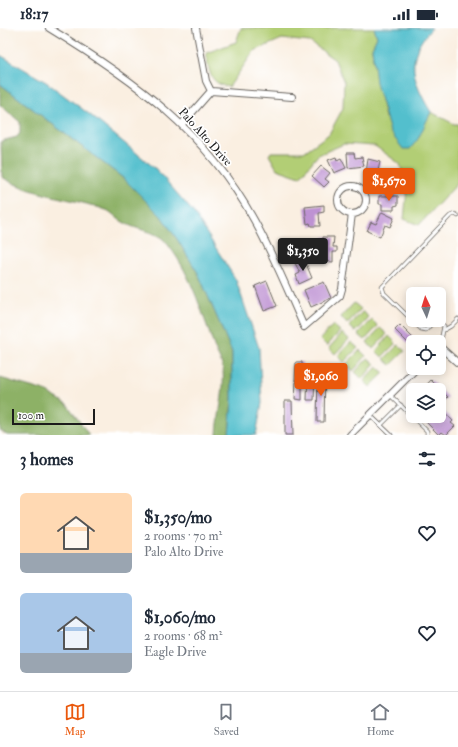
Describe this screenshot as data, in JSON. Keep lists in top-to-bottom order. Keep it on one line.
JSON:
{"streets":{"street":["Palo Alto Drive"]},"scale_bar":"100 m","north":"top","page":{"status":"18:17","price":["$1,670","$1,350","$1,060"],"scale":"100 m","heading":"3 homes","list":[{"name":"$1,350/mo","note":"2 rooms · 70 m² · Palo Alto Drive"},{"name":"$1,060/mo","note":"2 rooms · 68 m² · Eagle Drive"}],"tabs":["Map","Saved","Home"]}}
